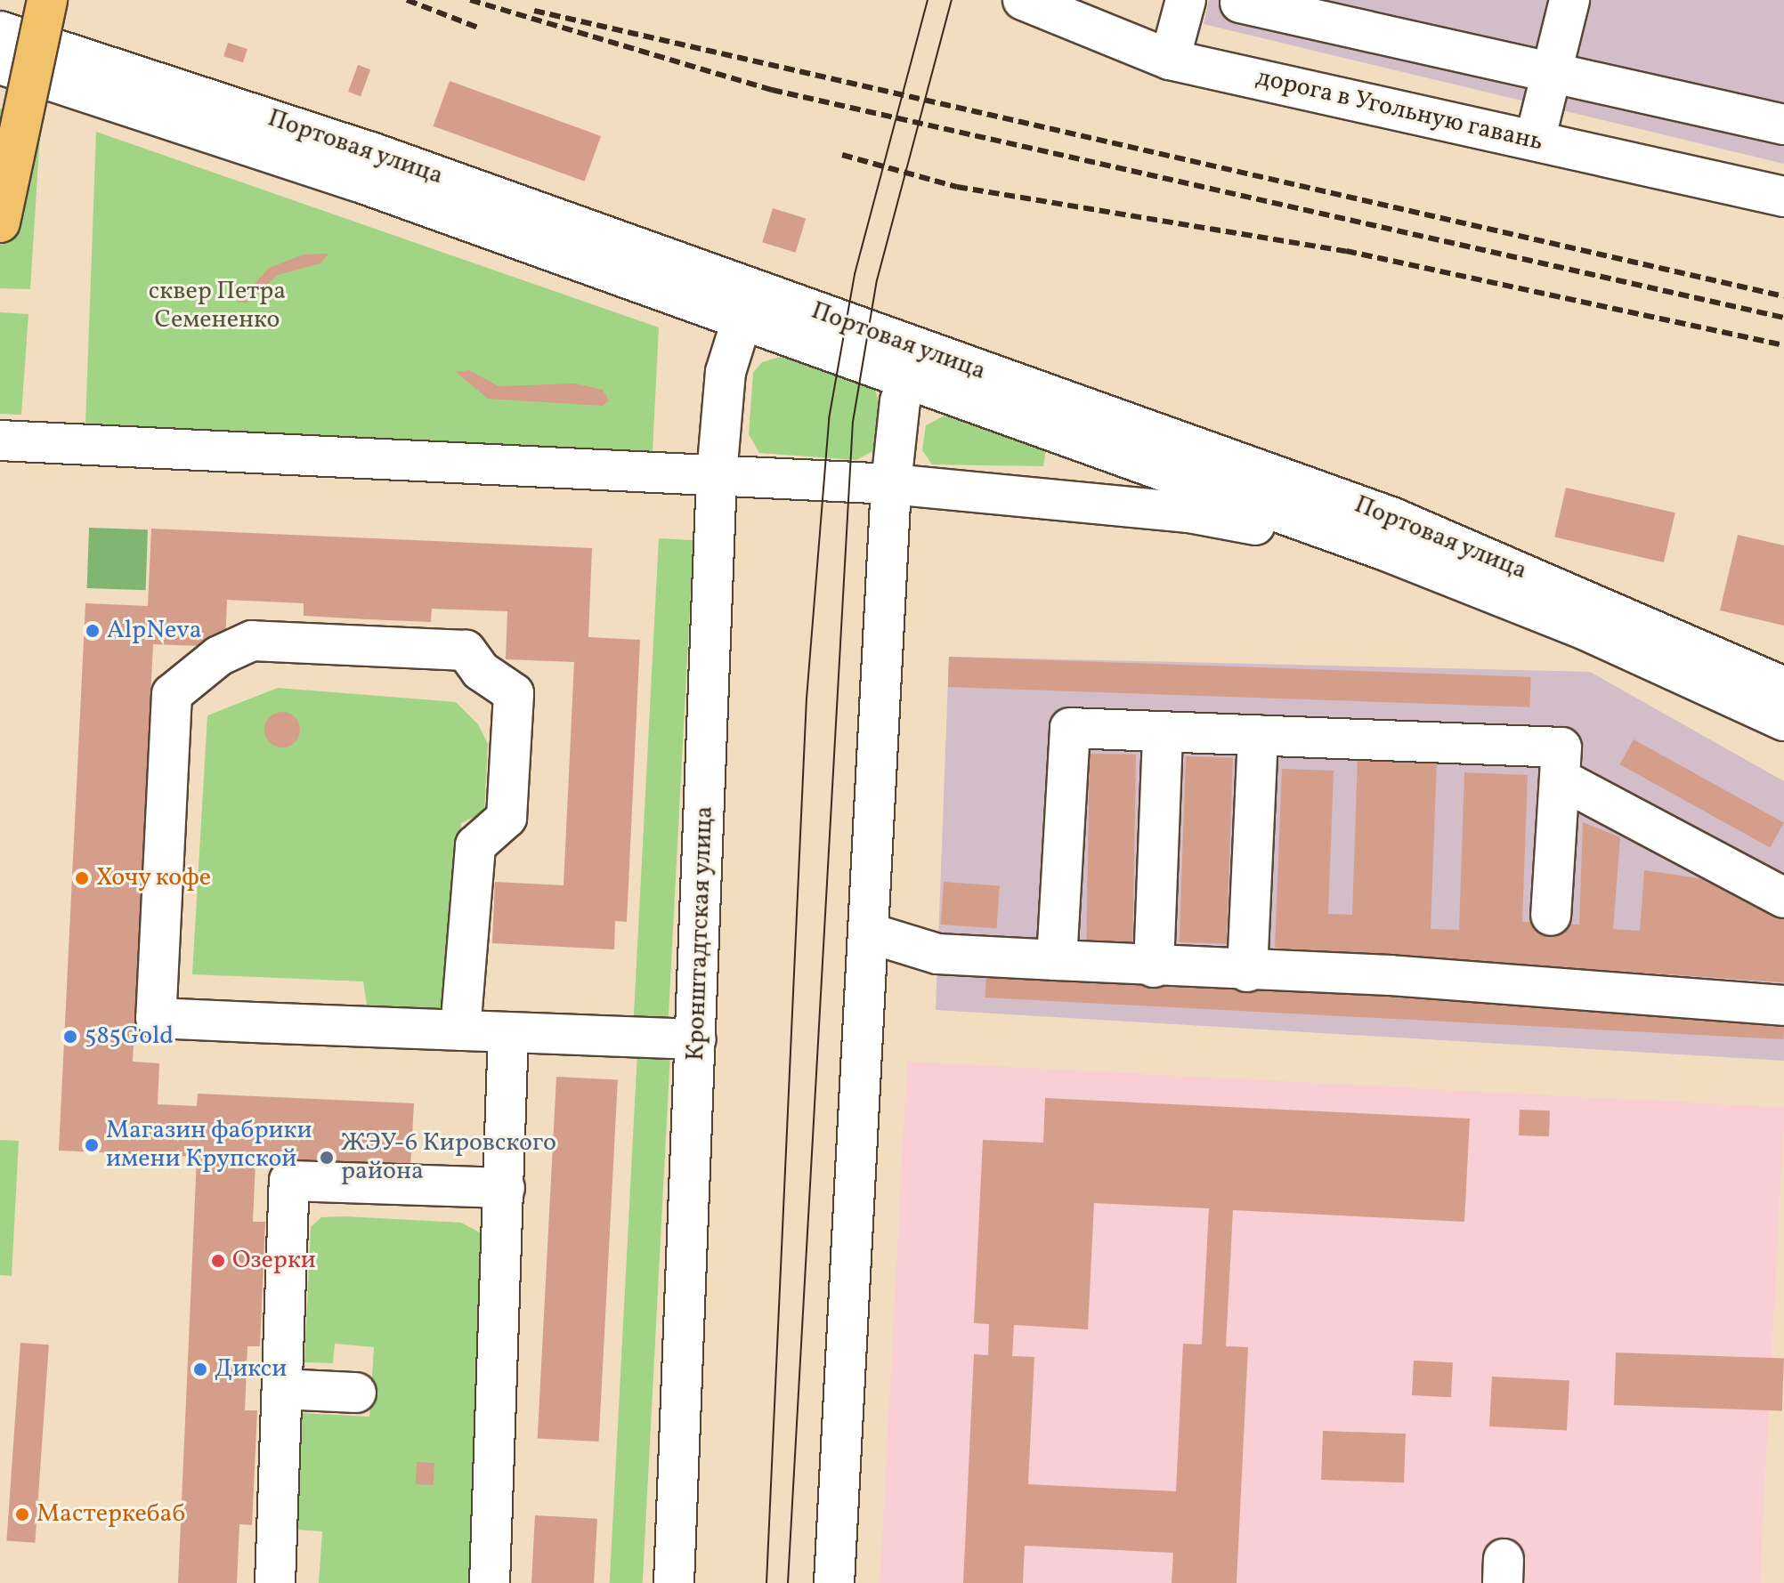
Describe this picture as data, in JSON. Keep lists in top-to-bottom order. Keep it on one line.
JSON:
{"streets":{"street":["дорога в Угольную гавань","Портовая улица","Кронштадтская улица"]},"crossings":[["Портовая улица","Кронштадтская улица"]],"parks":["сквер Петра Семененко"],"places":["AlpNeva","Хочу кофе","585Gold","Магазин фабрики имени Крупской","ЖЭУ-6 Кировского района","Озерки","Дикси","Мастеркебаб"]}
